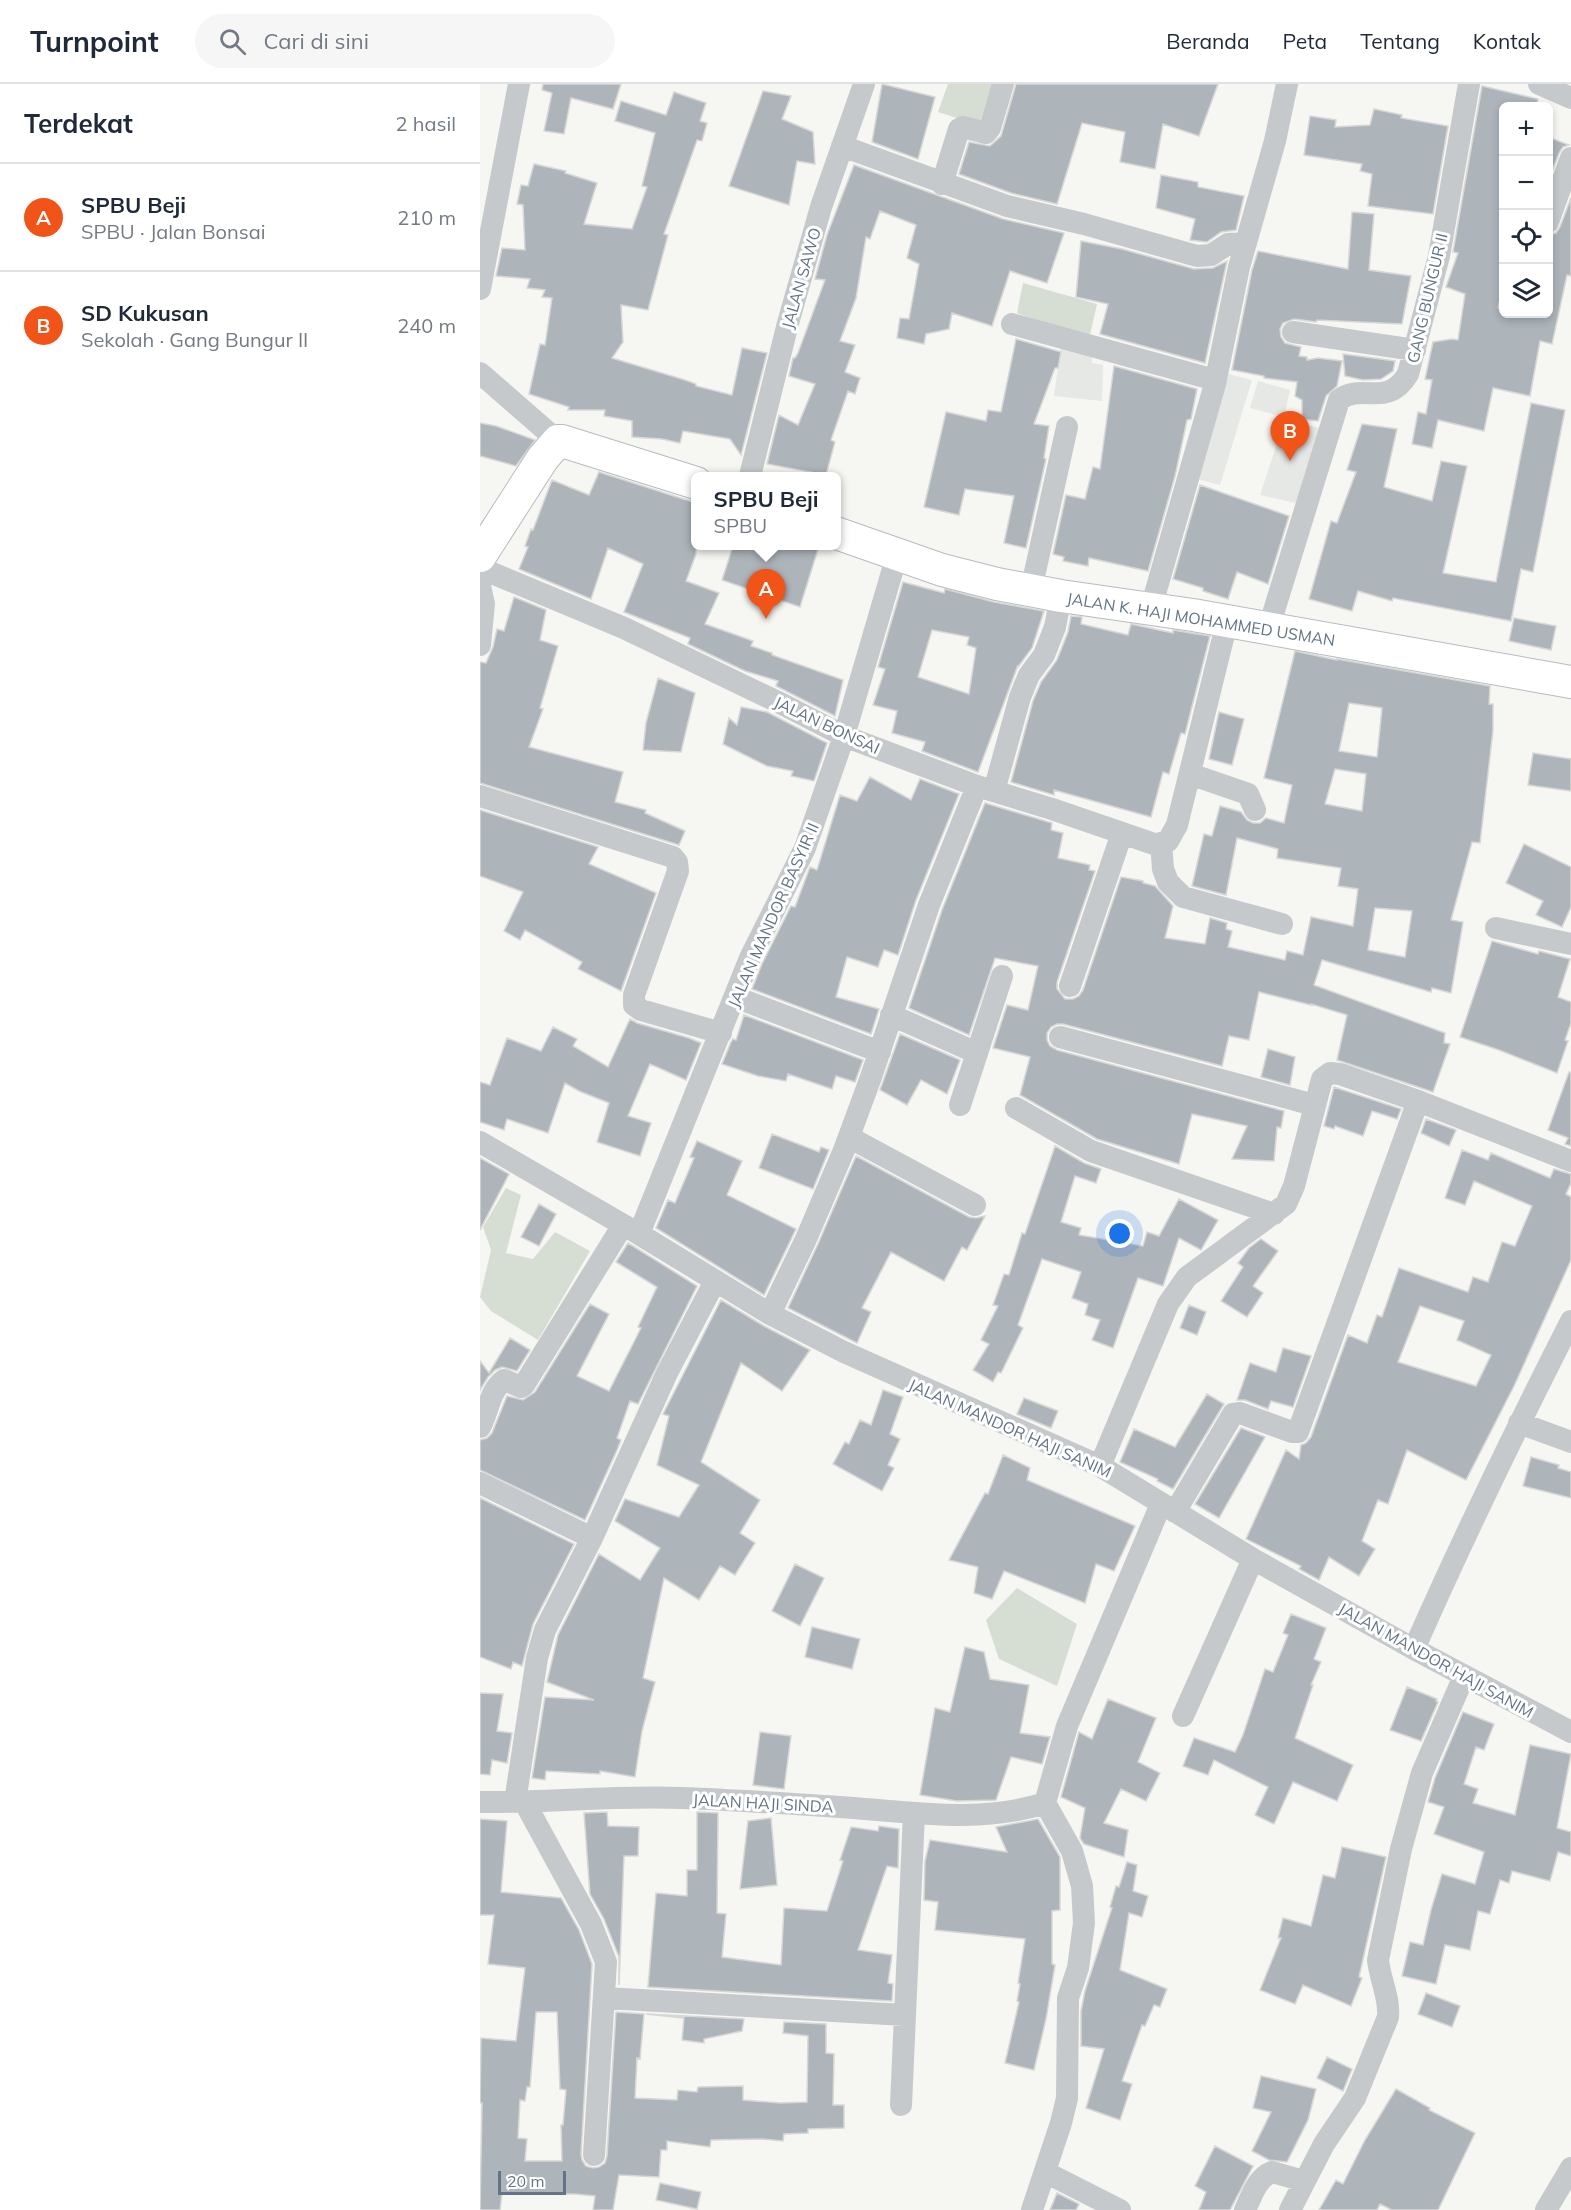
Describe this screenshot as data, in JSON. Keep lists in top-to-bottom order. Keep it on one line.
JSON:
{"streets":{"street":["JALAN SAWO","GANG BUNGUR II","JALAN K. HAJI MOHAMMED USMAN","JALAN BONSAI","JALAN MANDOR BASYIR II","JALAN MANDOR HAJI SANIM","JALAN HAJI SINDA"]},"crossings":[["GANG BUNGUR II","JALAN K. HAJI MOHAMMED USMAN"],["JALAN K. HAJI MOHAMMED USMAN","JALAN MANDOR BASYIR II"],["JALAN BONSAI","JALAN MANDOR BASYIR II"],["JALAN MANDOR BASYIR II","JALAN MANDOR HAJI SANIM"]],"scale_bar":"20 m","page":{"header":"Turnpoint","search":"Cari di sini","nav":["Beranda","Peta","Tentang","Kontak"],"heading":["Terdekat","2 hasil"],"map_buttons":["+","−"],"list":[{"mark":"A","name":"SPBU Beji","note":"SPBU · Jalan Bonsai","value":"210 m"},{"mark":"B","name":"SD Kukusan","note":"Sekolah · Gang Bungur II","value":"240 m"}],"pins":["B","A"],"popup":["SPBU Beji","SPBU"],"scale":"20 m"}}
